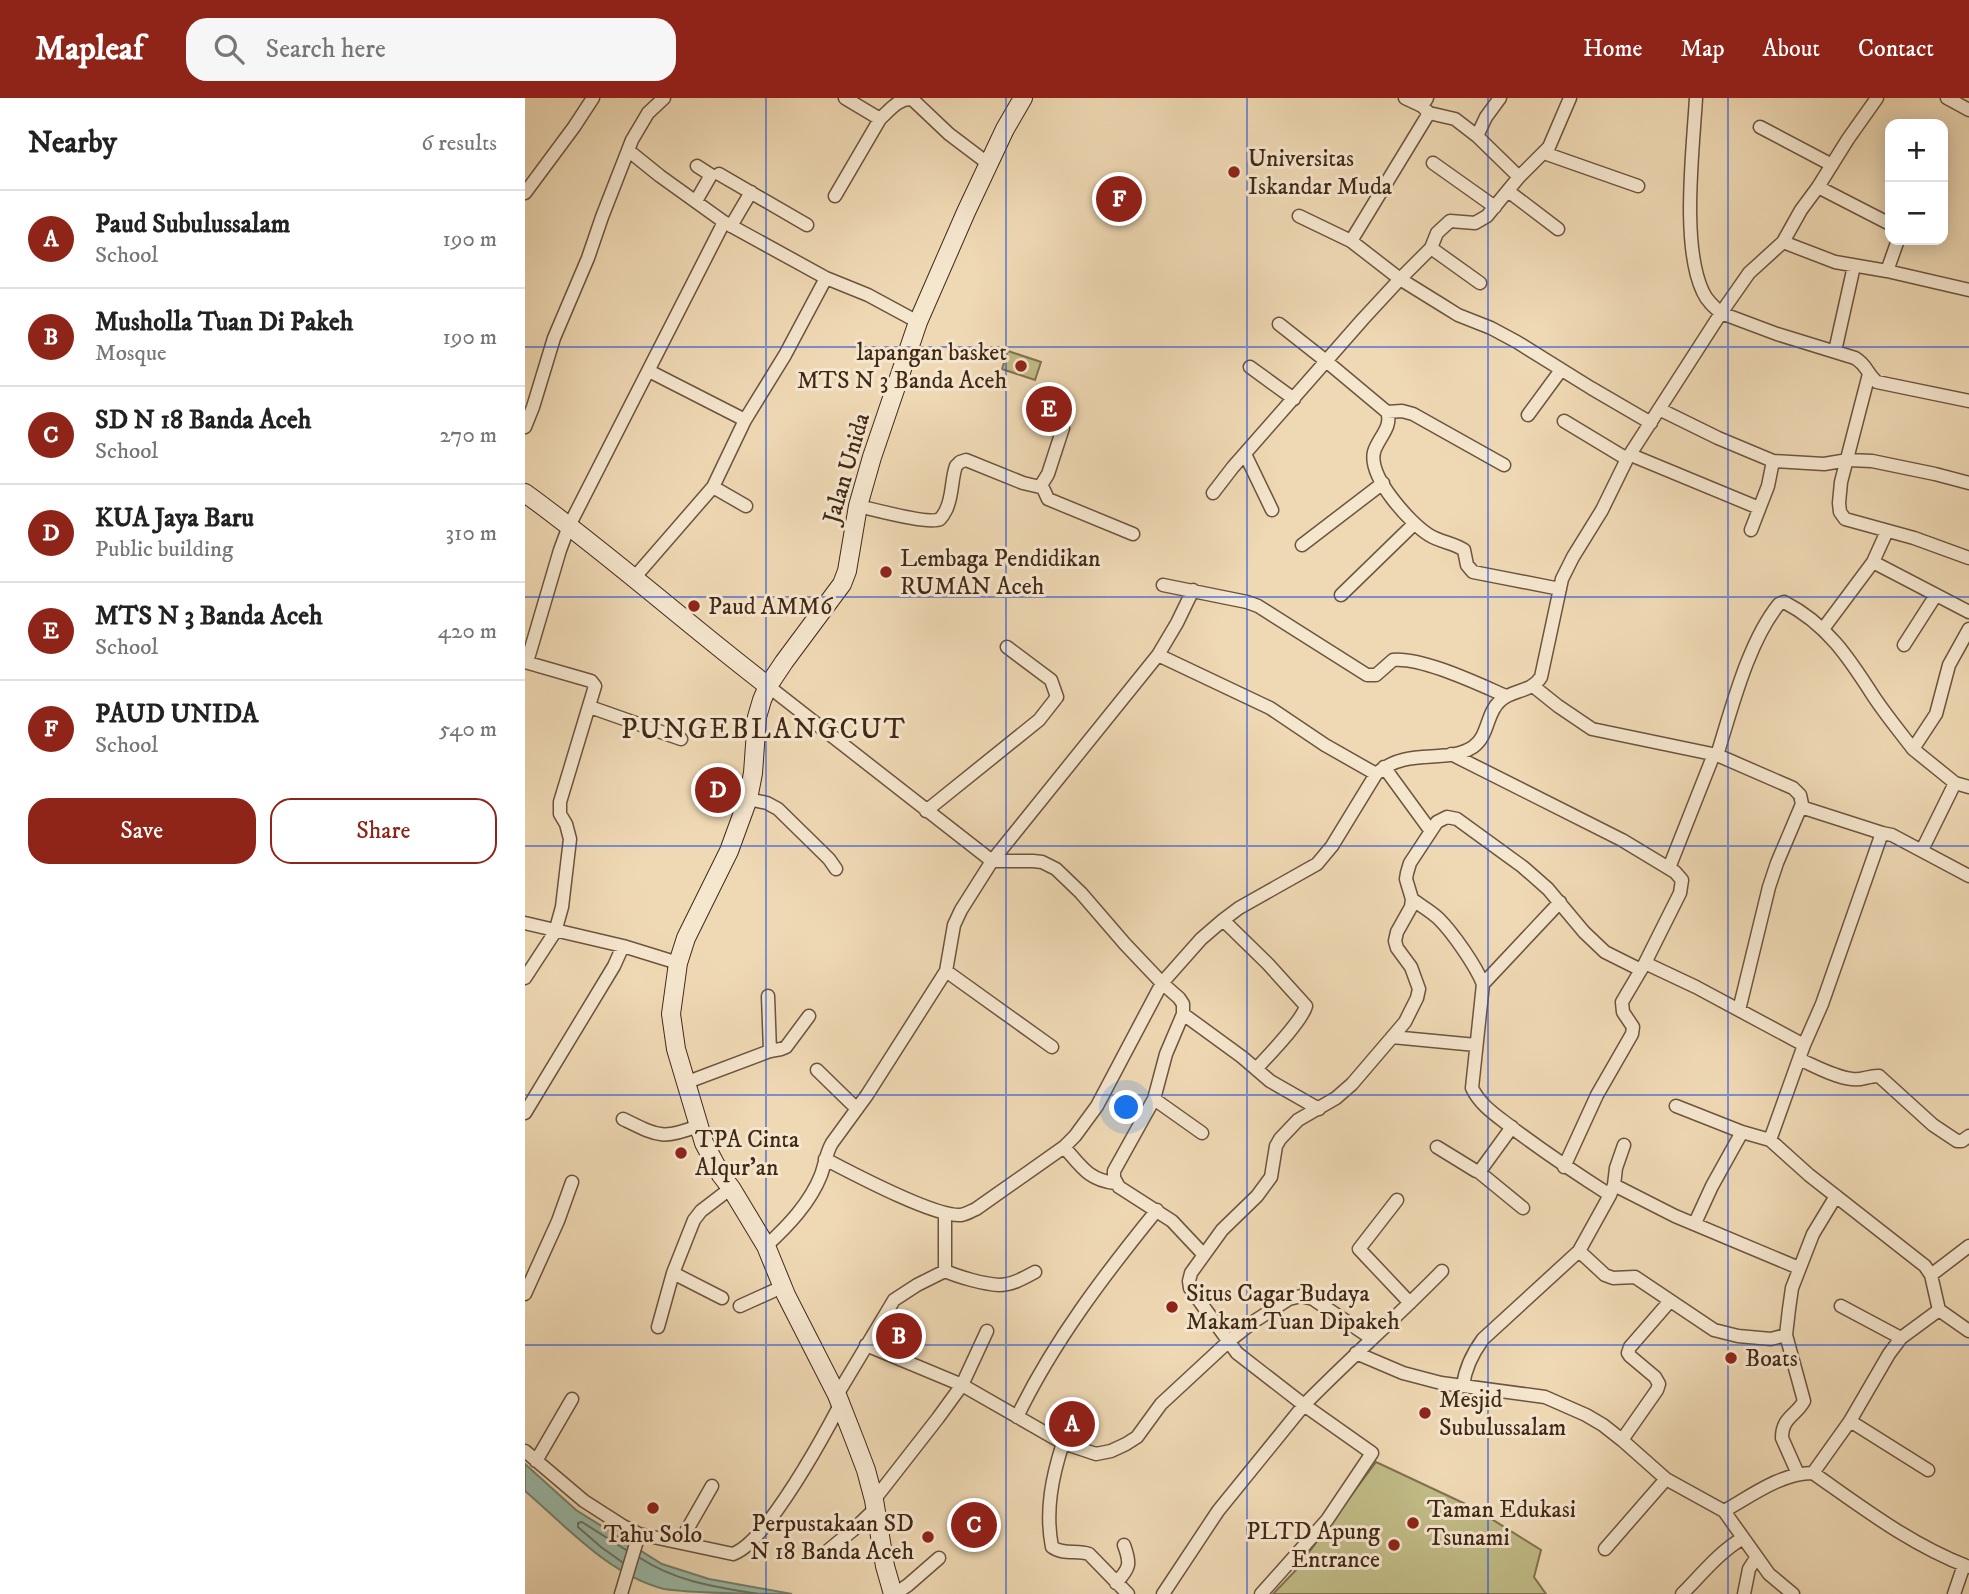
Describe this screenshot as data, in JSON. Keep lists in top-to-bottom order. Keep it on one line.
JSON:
{"streets":{"street":["Jalan Unida"]},"districts":["PUNGEBLANGCUT"],"places":["Universitas Iskandar Muda","lapangan basket MTS N 3 Banda Aceh","Lembaga Pendidikan RUMAN Aceh","Paud AMM6","TPA Cinta Alqur'an","Situs Cagar Budaya Makam Tuan Dipakeh","Boats","Mesjid Subulussalam","Tahu Solo","Taman Edukasi Tsunami","Perpustakaan SD N 18 Banda Aceh","PLTD Apung Entrance"],"page":{"header":"Mapleaf","search":"Search here","nav":["Home","Map","About","Contact"],"heading":["Nearby","6 results"],"map_buttons":["+","−"],"pins":["F","E","D","B","A","C"],"list":[{"mark":"A","name":"Paud Subulussalam","note":"School","value":"190 m"},{"mark":"B","name":"Musholla Tuan Di Pakeh","note":"Mosque","value":"190 m"},{"mark":"C","name":"SD N 18 Banda Aceh","note":"School","value":"270 m"},{"mark":"D","name":"KUA Jaya Baru","note":"Public building","value":"310 m"},{"mark":"E","name":"MTS N 3 Banda Aceh","note":"School","value":"420 m"},{"mark":"F","name":"PAUD UNIDA","note":"School","value":"540 m"}],"buttons":["Save","Share"]}}
